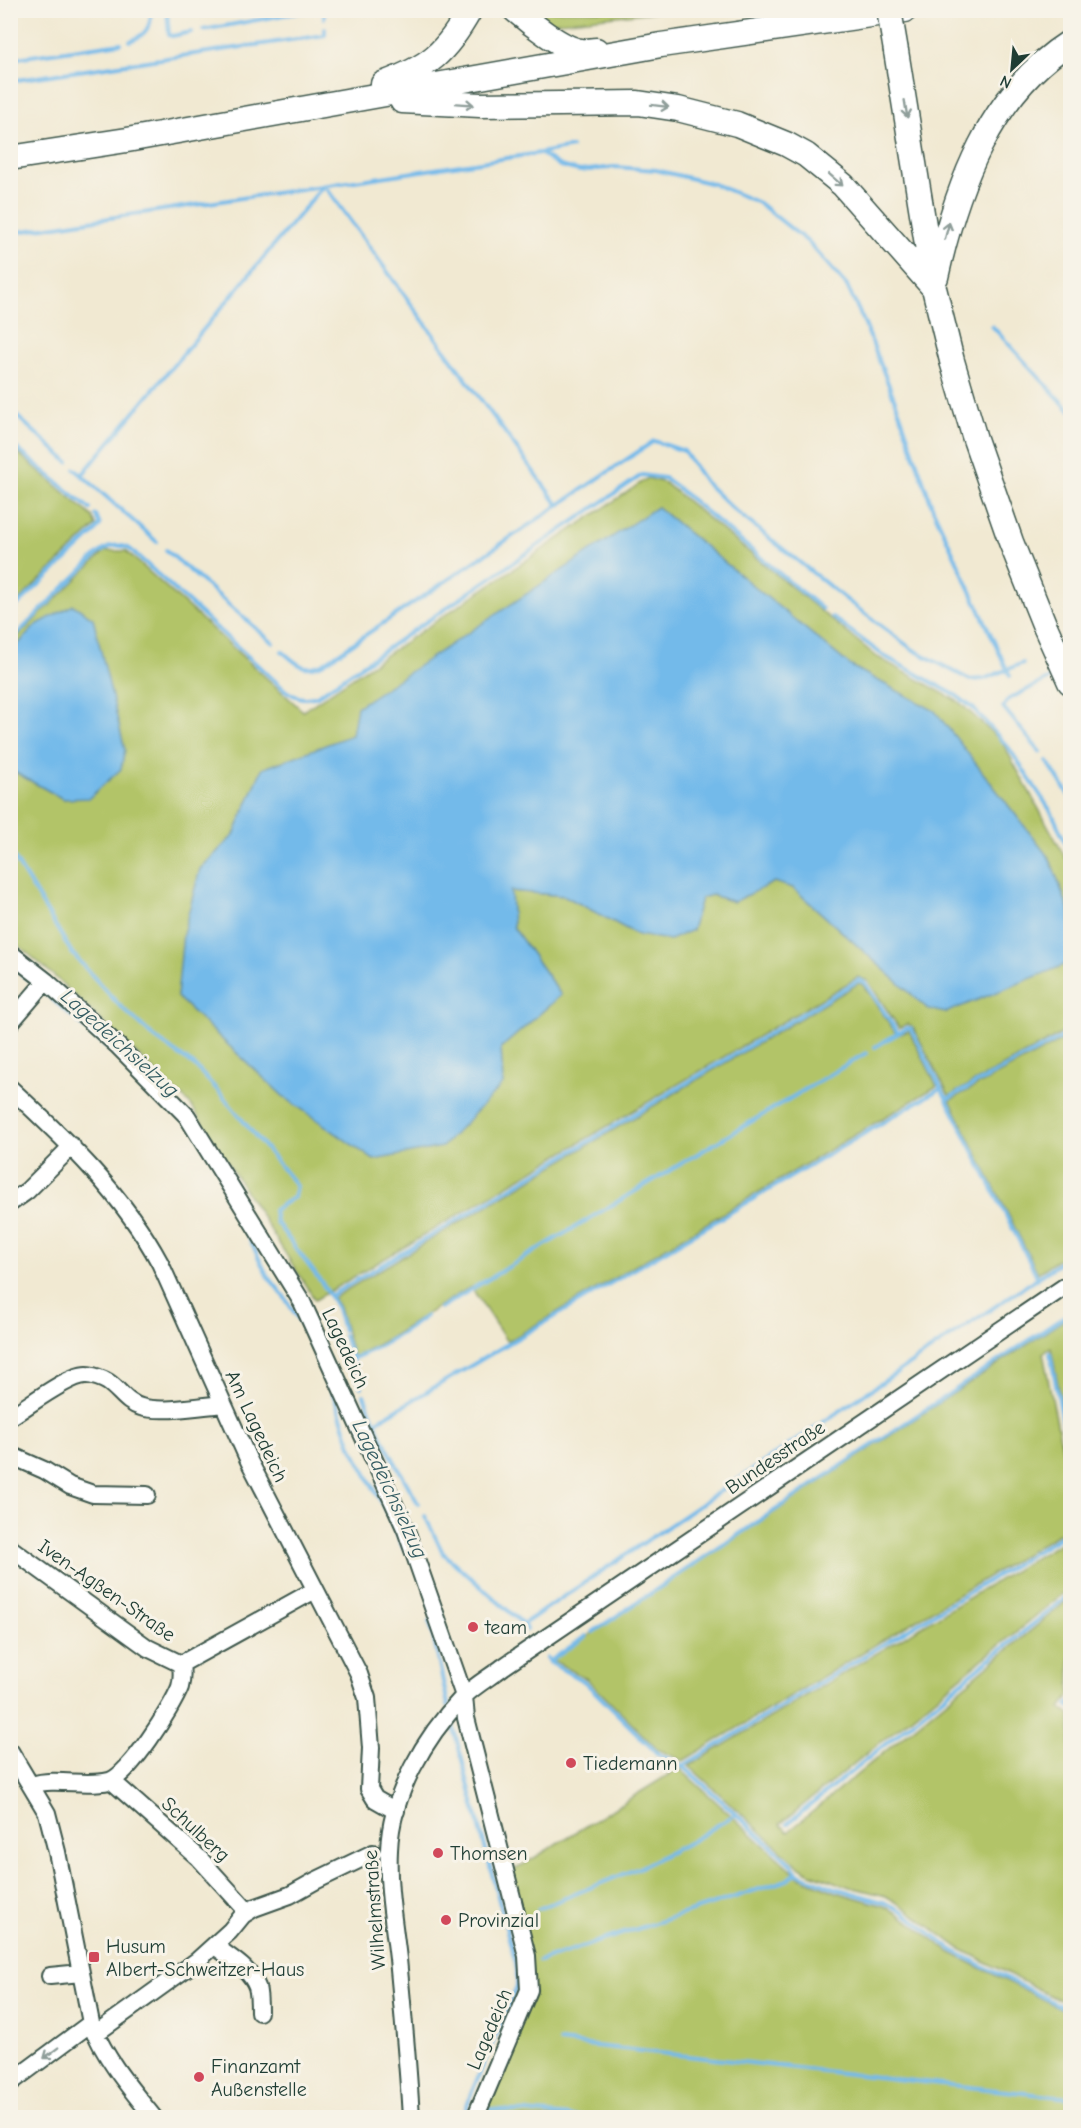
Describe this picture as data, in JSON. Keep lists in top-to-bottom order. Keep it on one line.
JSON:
{"streets":{"street":["Lagedeich","Am Lagedeich","Bundesstraße","Iven-Agßen-Straße","Schulberg","Wilhelmstraße"]},"crossings":[["Lagedeich","Wilhelmstraße"],["Am Lagedeich","Iven-Agßen-Straße"],["Am Lagedeich","Wilhelmstraße"],["Bundesstraße","Wilhelmstraße"],["Iven-Agßen-Straße","Schulberg"]],"water":["Lagedeichsielzug"],"places":{"other":["team","Tiedemann","Thomsen","Provinzial","Finanzamt Außenstelle"],"transit":["Husum Albert-Schweitzer-Haus"]},"north":"bottom left"}
